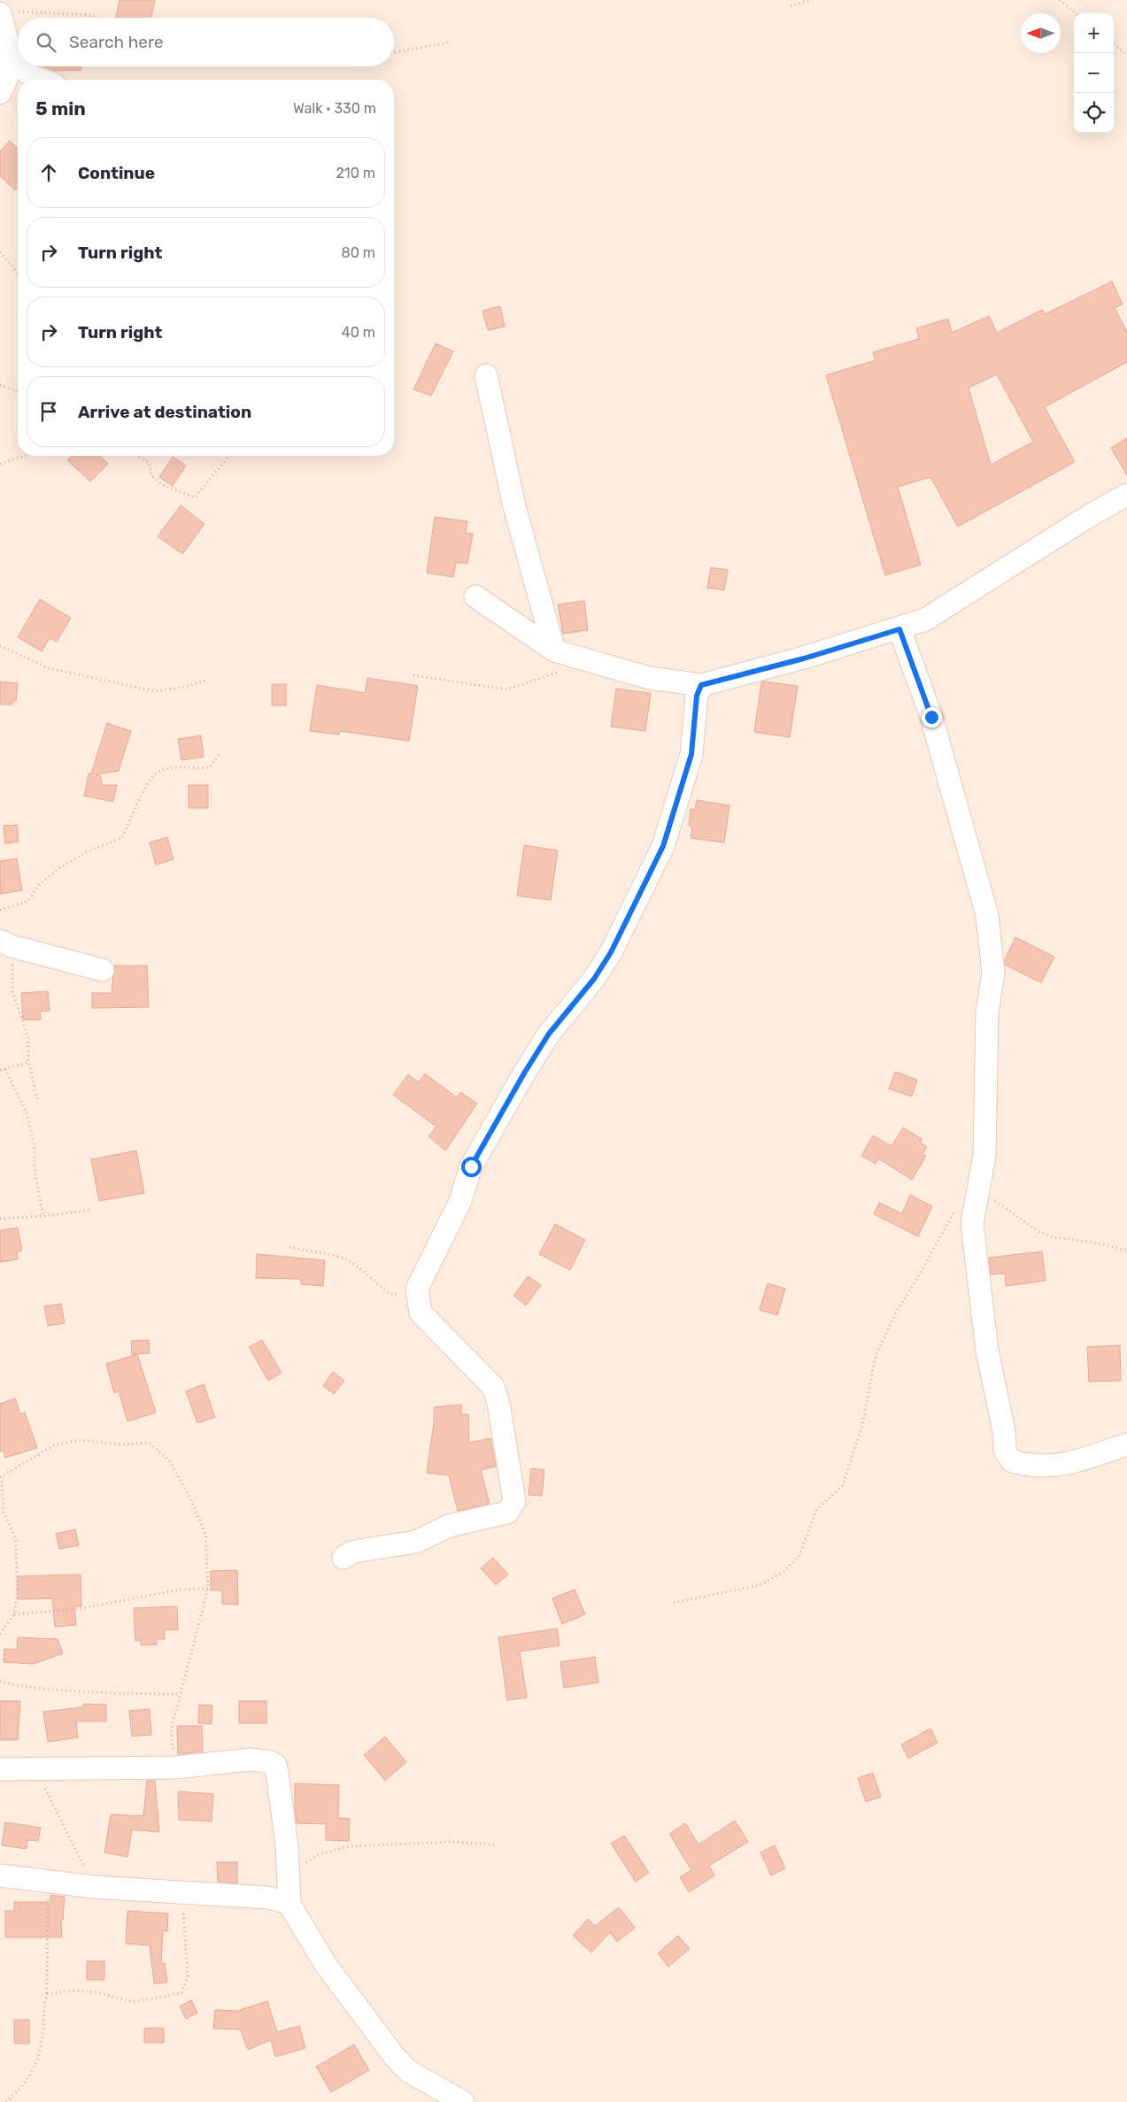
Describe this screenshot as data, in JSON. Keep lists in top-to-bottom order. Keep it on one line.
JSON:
{"north":"left","page":{"map_buttons":["+","−"],"search":"Search here","heading":["5 min","Walk · 330 m"],"list":[["Continue","210 m"],["Turn right","80 m"],["Turn right","40 m"],"Arrive at destination"]}}
